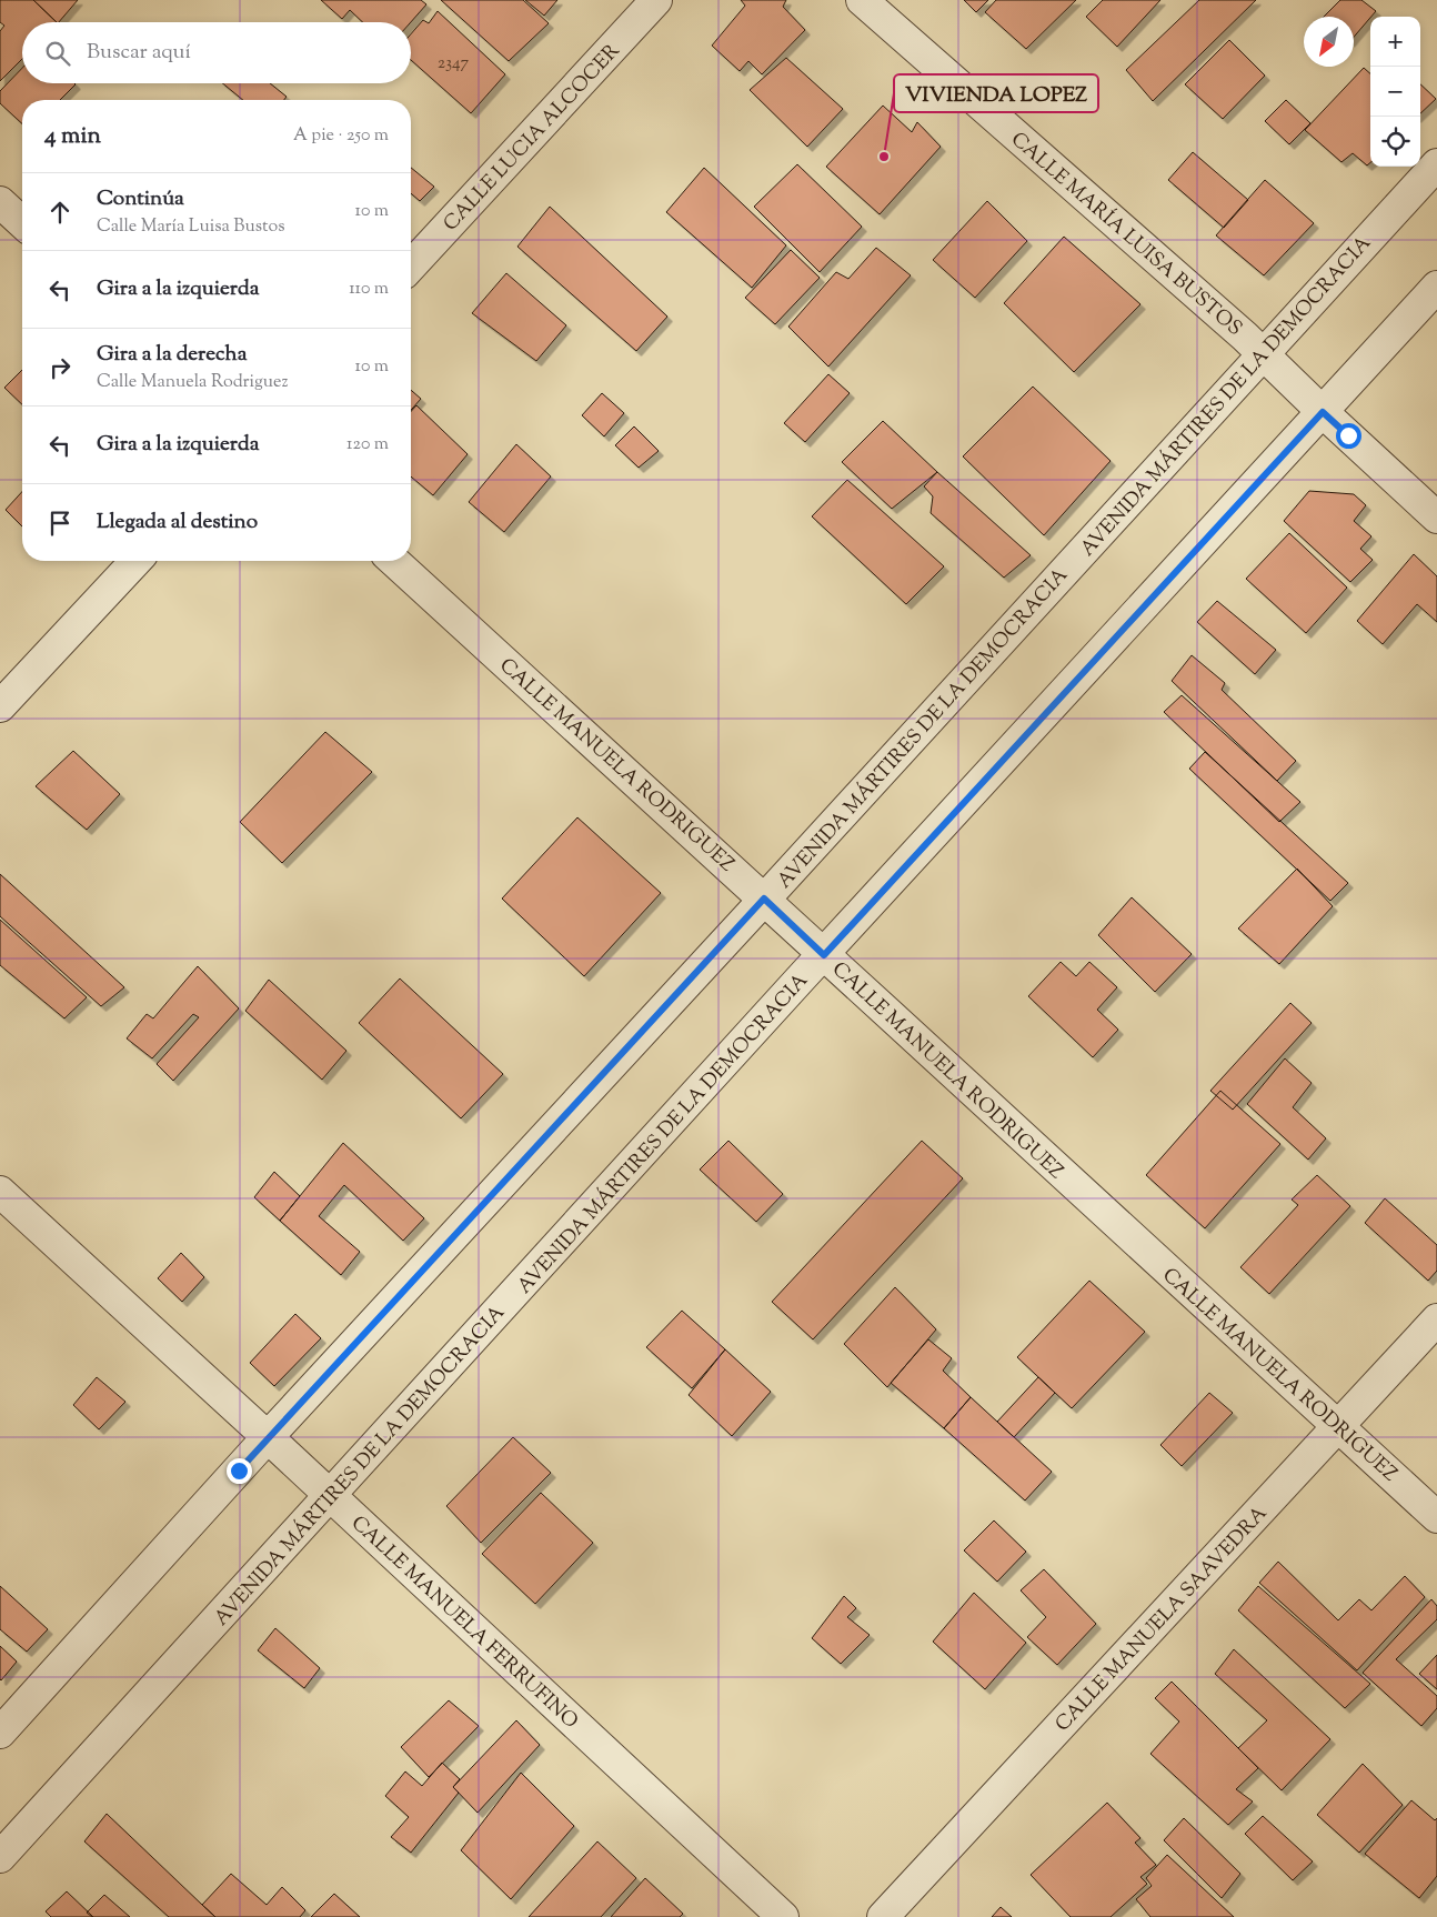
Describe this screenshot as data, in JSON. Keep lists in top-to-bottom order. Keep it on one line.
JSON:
{"streets":{"street":["CALLE LUCIA ALCOCER","CALLE MARÍA LUISA BUSTOS","AVENIDA MÁRTIRES DE LA DEMOCRACIA","CALLE MANUELA RODRIGUEZ","CALLE MANUELA SAAVEDRA","CALLE MANUELA FERRUFINO"]},"crossings":[["CALLE MARÍA LUISA BUSTOS","AVENIDA MÁRTIRES DE LA DEMOCRACIA"],["AVENIDA MÁRTIRES DE LA DEMOCRACIA","CALLE MANUELA RODRIGUEZ"],["AVENIDA MÁRTIRES DE LA DEMOCRACIA","CALLE MANUELA FERRUFINO"],["CALLE MANUELA RODRIGUEZ","CALLE MANUELA SAAVEDRA"]],"places":["VIVIENDA LOPEZ"],"house_numbers":["2347"],"north":"bottom left","page":{"map_buttons":["+","−"],"search":"Buscar aquí","heading":["4 min","A pie · 250 m"],"list":[["Continúa","Calle María Luisa Bustos","10 m"],["Gira a la izquierda","110 m"],["Gira a la derecha","Calle Manuela Rodriguez","10 m"],["Gira a la izquierda","120 m"],"Llegada al destino"]}}
